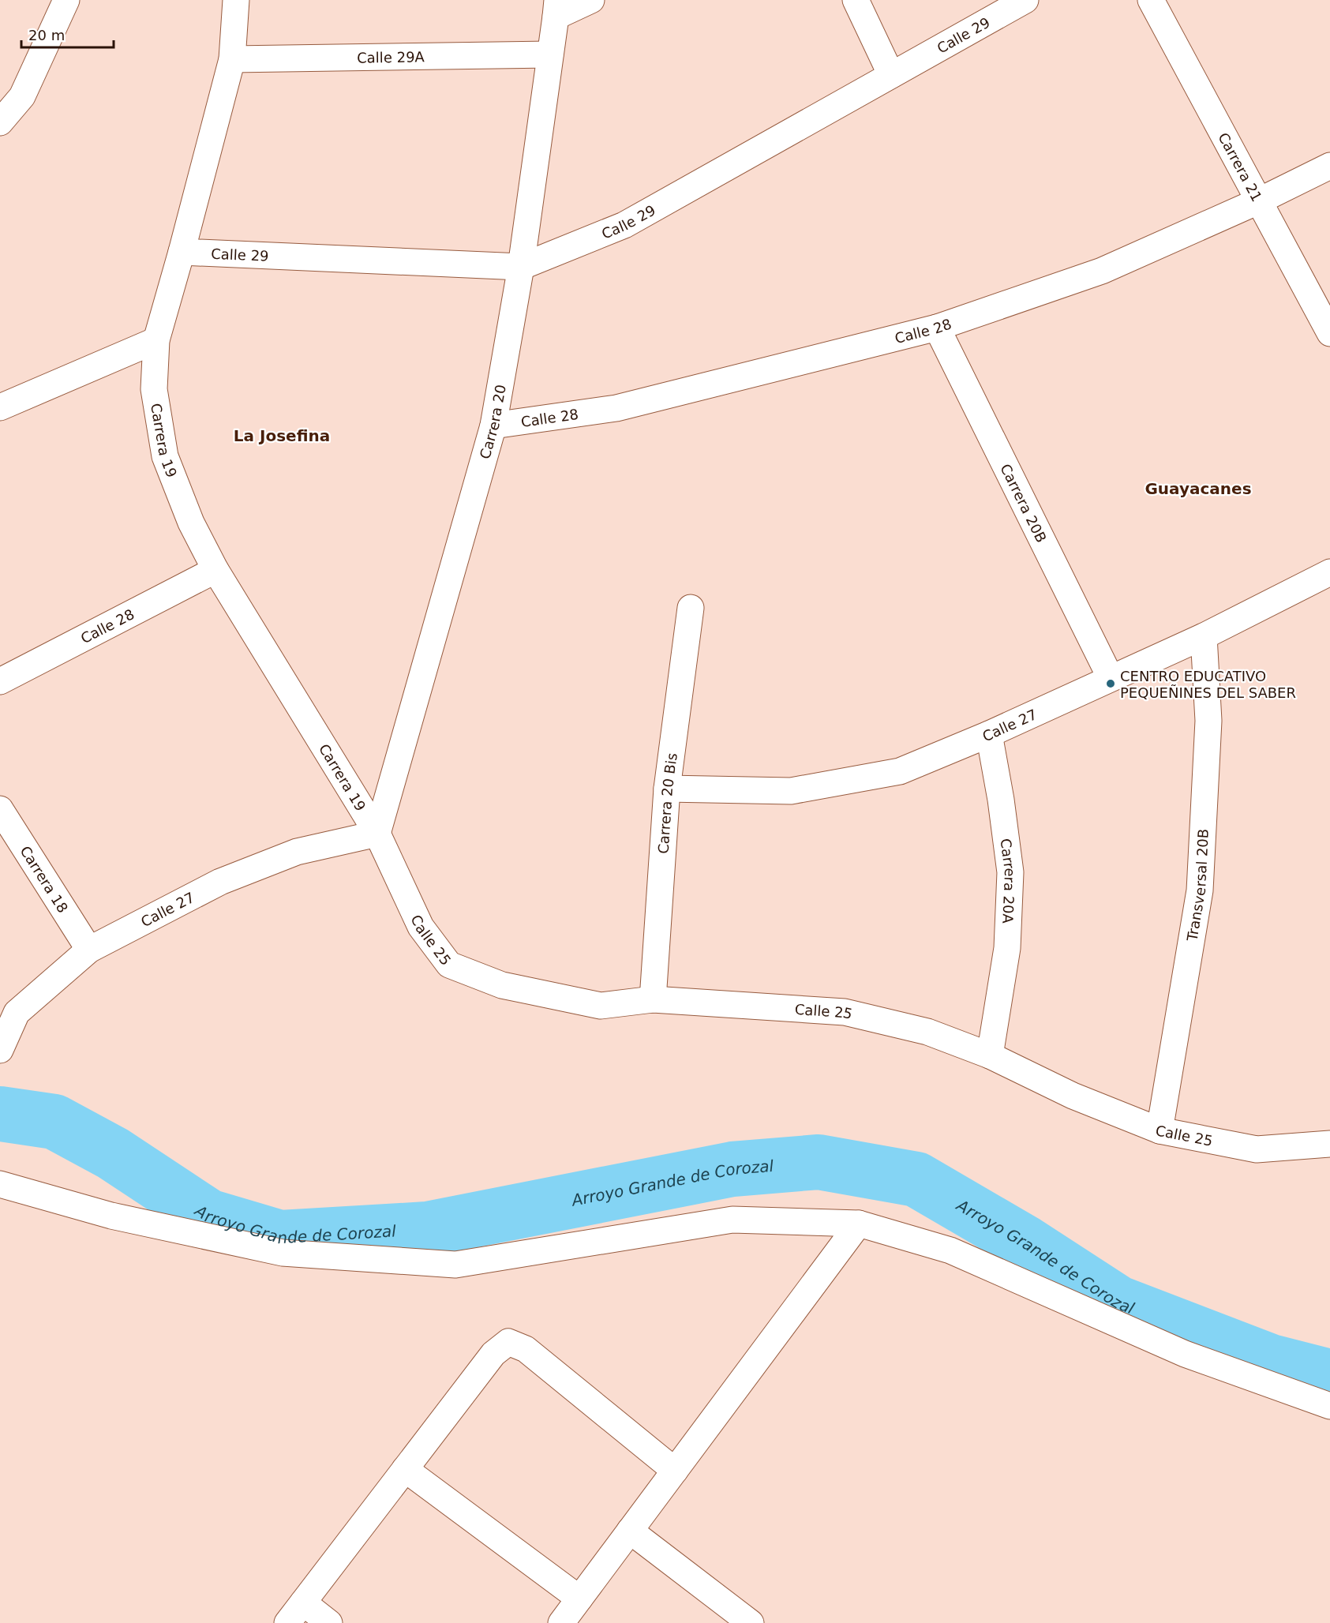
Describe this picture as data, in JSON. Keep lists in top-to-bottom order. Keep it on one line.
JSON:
{"streets":{"street":["Calle 29","Calle 29A","Carrera 21","Calle 28","Carrera 20","Carrera 19","Carrera 20B","Calle 27","Carrera 20 Bis","Carrera 18","Carrera 20A","Transversal 20B","Calle 25"]},"crossings":[["Calle 29","Carrera 20"],["Calle 29","Carrera 19"],["Calle 29A","Carrera 20"],["Calle 29A","Carrera 19"],["Carrera 21","Calle 28"],["Calle 28","Carrera 20"],["Calle 28","Carrera 19"],["Calle 28","Carrera 20B"],["Carrera 20","Carrera 19"],["Carrera 20","Calle 27"],["Carrera 20","Calle 25"],["Carrera 19","Calle 27"],["Carrera 19","Calle 25"],["Carrera 20B","Calle 27"],["Calle 27","Carrera 20 Bis"],["Calle 27","Carrera 18"],["Calle 27","Carrera 20A"],["Calle 27","Transversal 20B"],["Calle 27","Calle 25"],["Carrera 20 Bis","Calle 25"],["Carrera 20A","Calle 25"],["Transversal 20B","Calle 25"]],"districts":["La Josefina","Guayacanes"],"water":["Arroyo Grande de Corozal"],"places":["CENTRO EDUCATIVO PEQUEÑINES DEL SABER"],"scale_bar":"20 m"}
